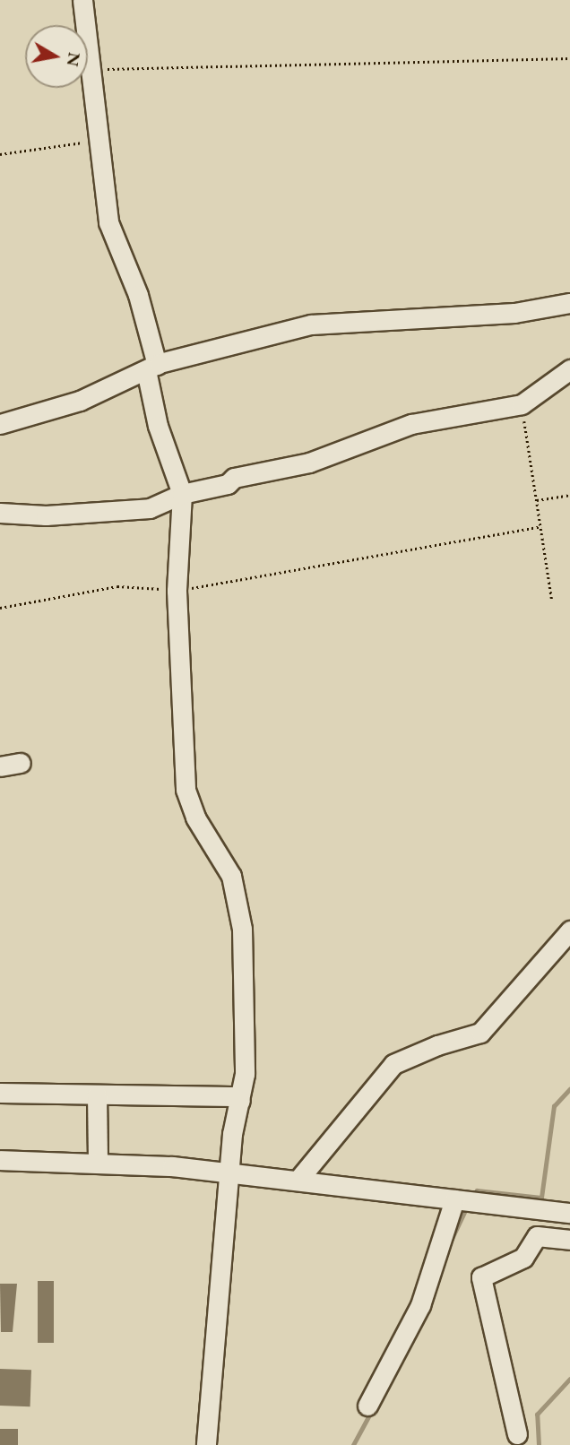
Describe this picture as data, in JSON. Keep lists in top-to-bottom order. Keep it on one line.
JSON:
{"north":"right"}
